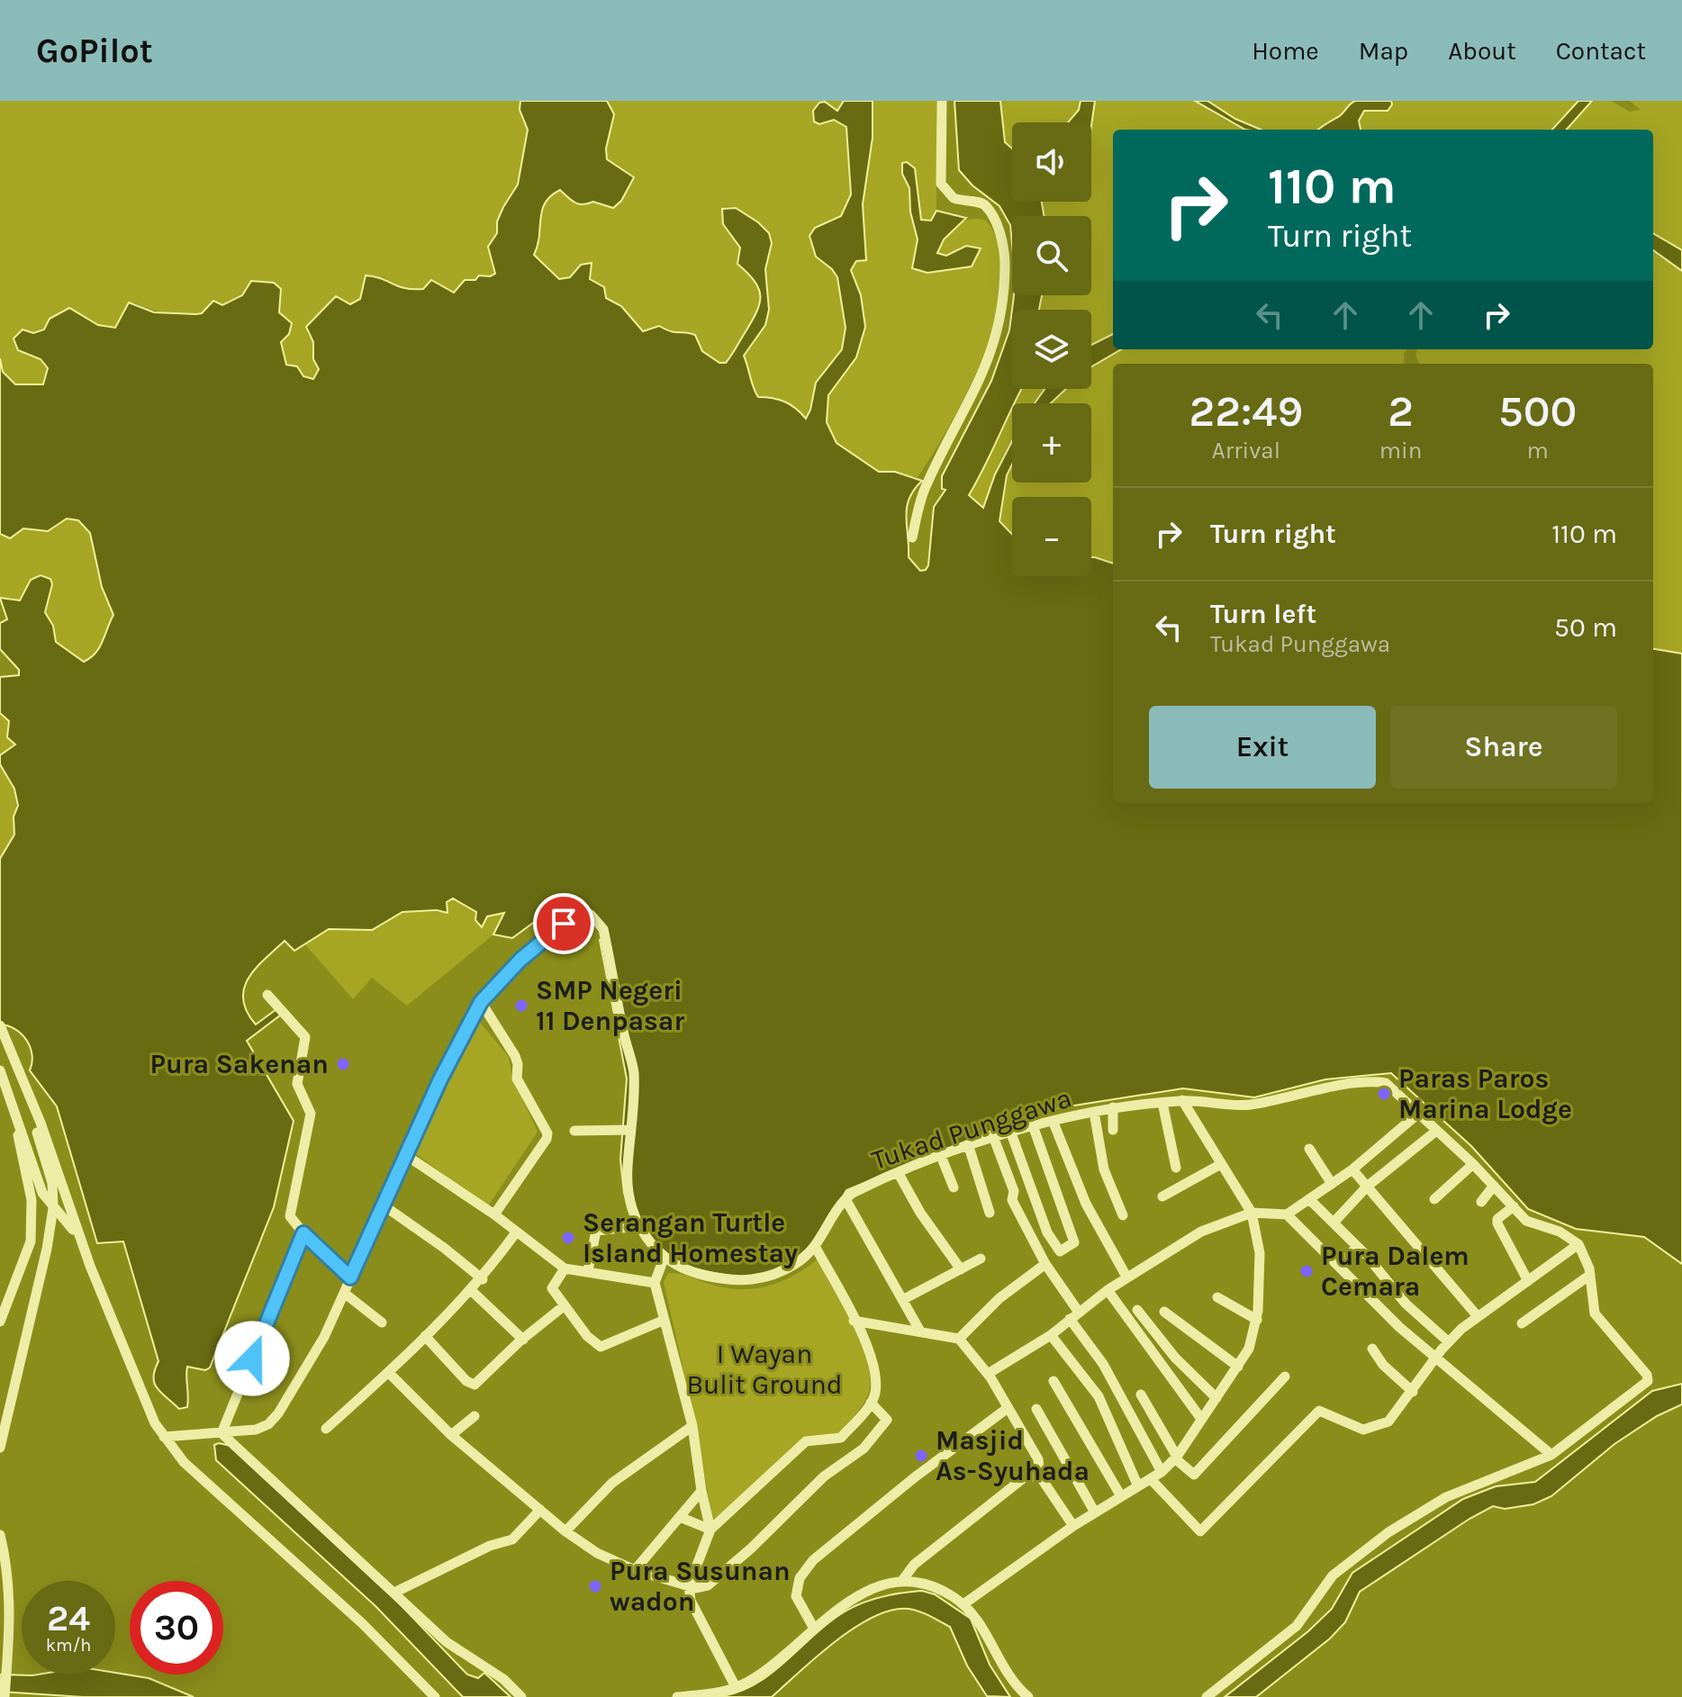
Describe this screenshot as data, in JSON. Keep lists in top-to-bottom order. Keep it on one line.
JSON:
{"streets":{"street":["Tukad Punggawa"]},"parks":["I Wayan Bulit Ground"],"places":["SMP Negeri 11 Denpasar","Pura Sakenan","Paras Paros Marina Lodge","Serangan Turtle Island Homestay","Pura Dalem Cemara","Masjid As-Syuhada","Pura Susunan wadon"],"page":{"header":"GoPilot","nav":["Home","Map","About","Contact"],"map_buttons":["+","−"],"turn":["110 m","Turn right"],"eta":["22:49","Arrival","2","min","500","m"],"list":[{"name":"Turn right","value":"110 m"},{"name":"Turn left","note":"Tukad Punggawa","value":"50 m"}],"buttons":["Exit","Share"],"speed":"24 km/h","limit":"30"}}
